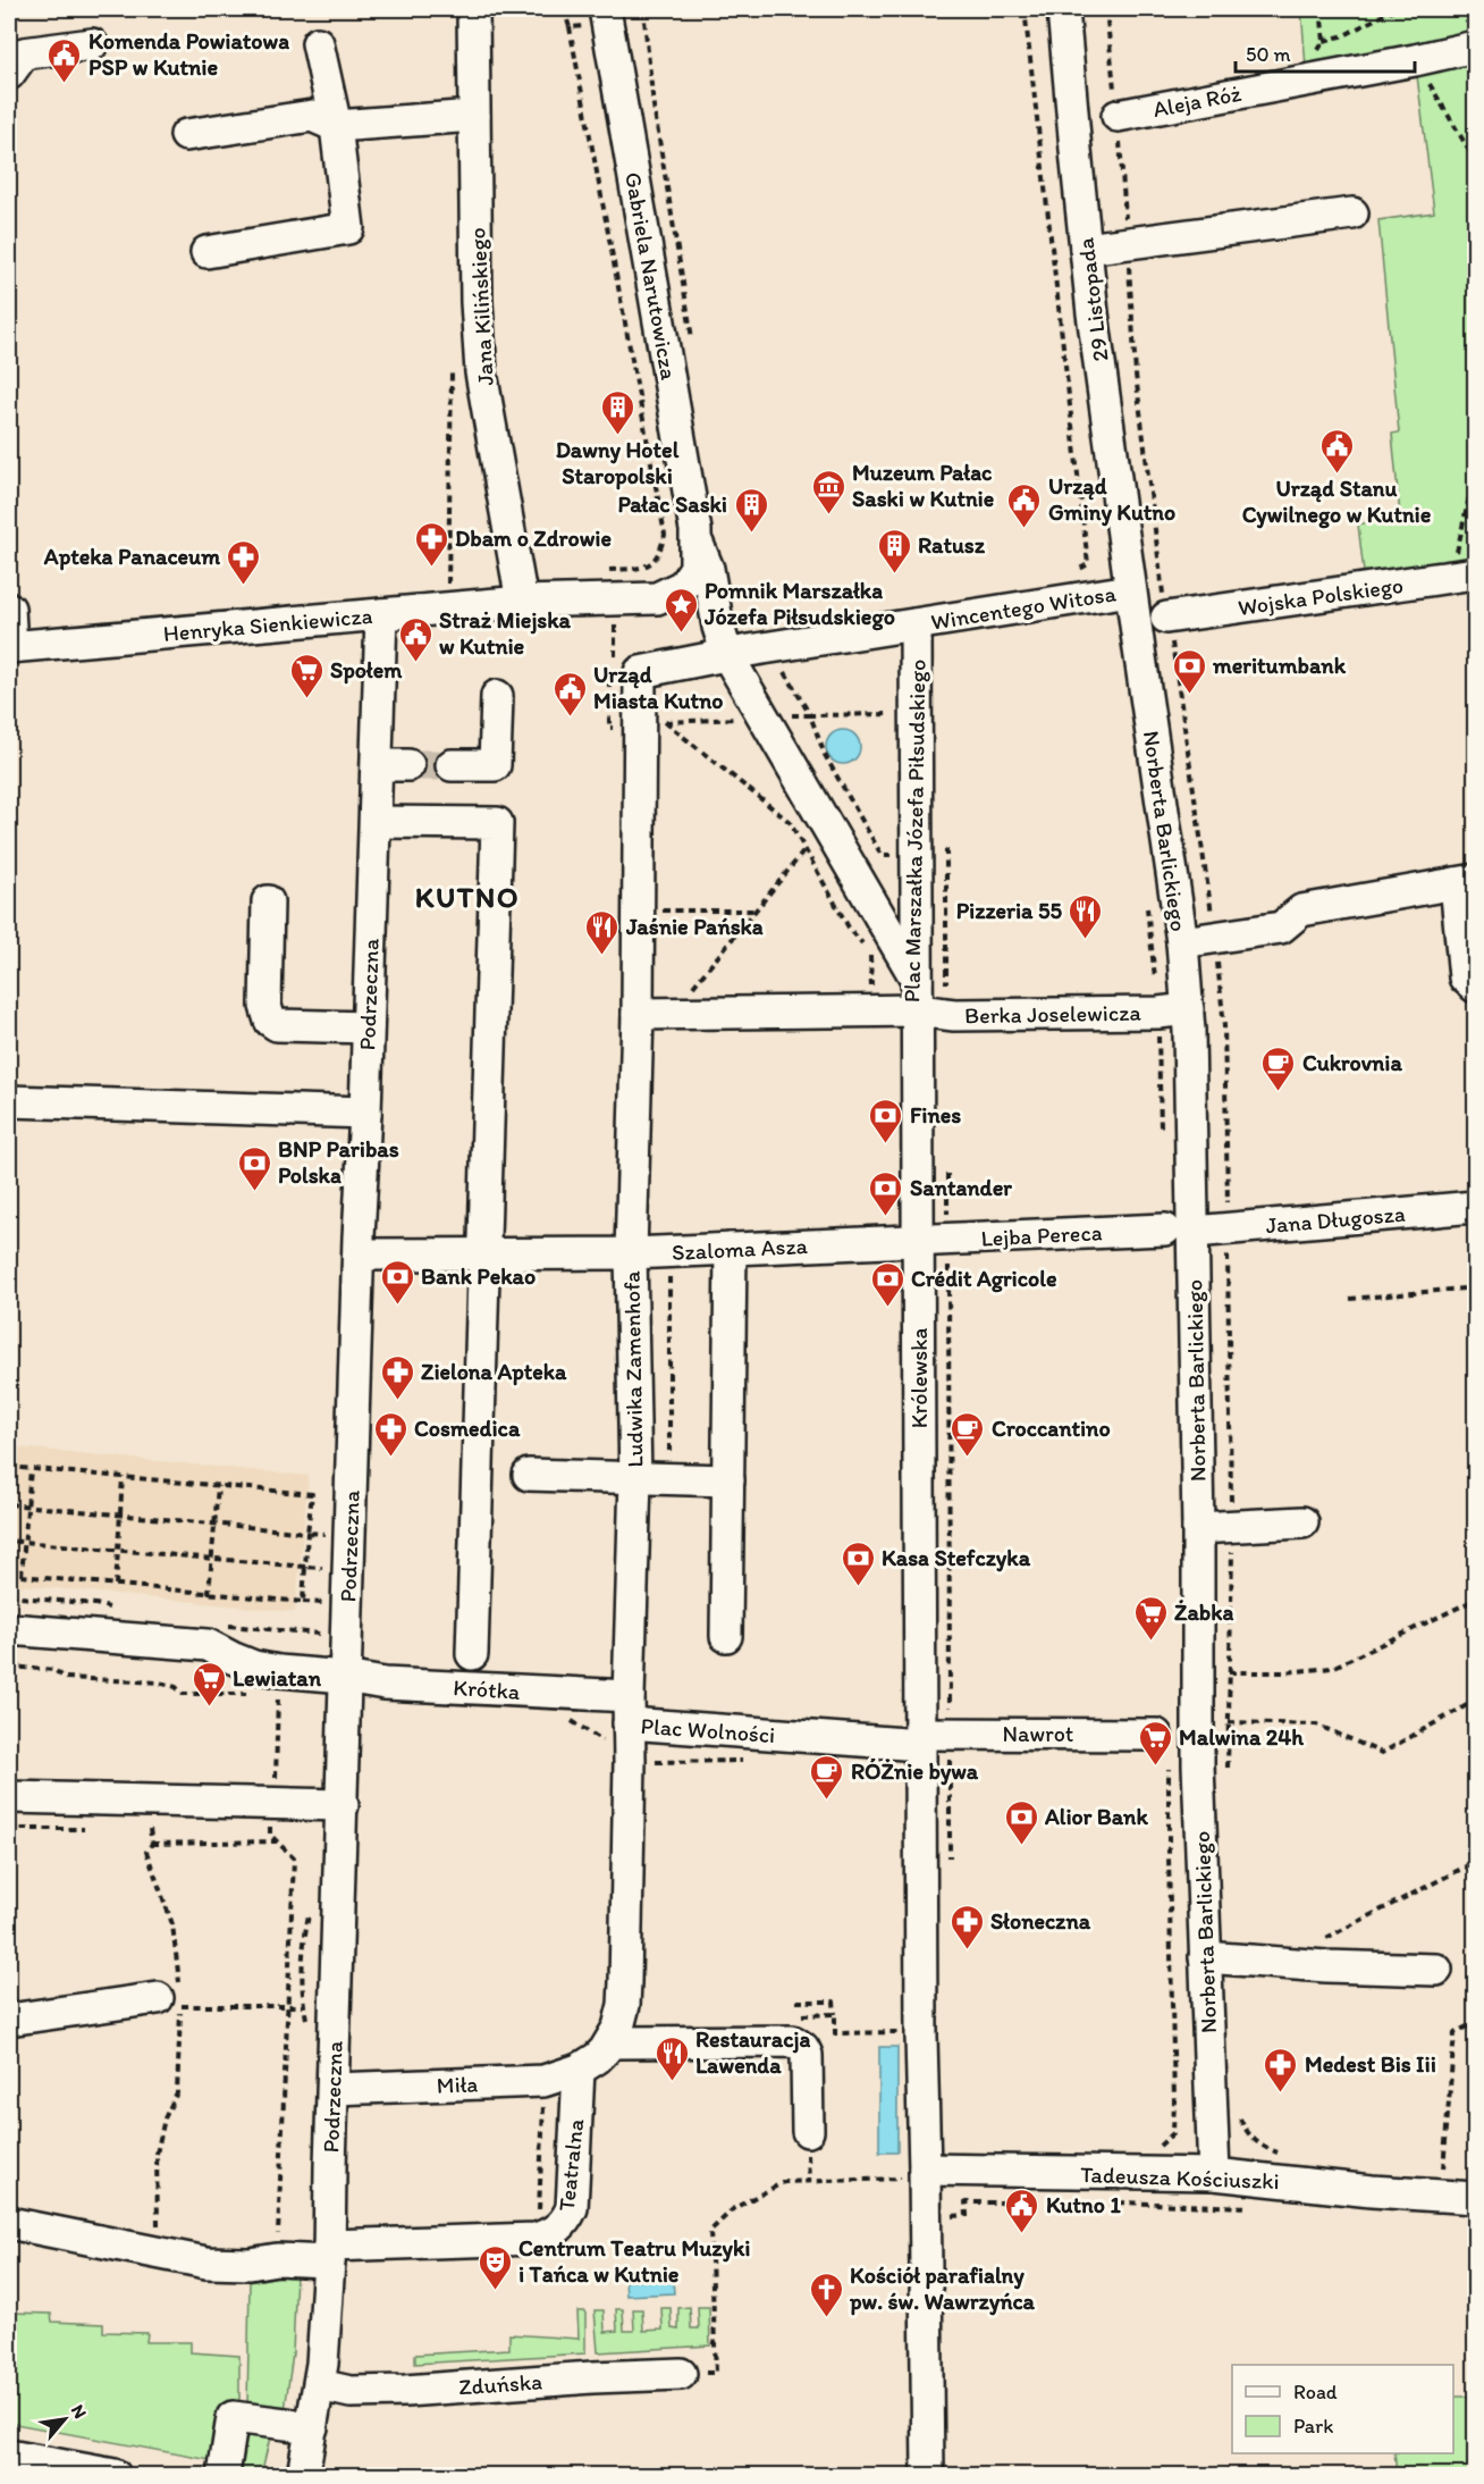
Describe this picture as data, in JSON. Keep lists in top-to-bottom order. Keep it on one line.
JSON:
{"streets":{"street":["Aleja Róż","Gabriela Narutowicza","29 Listopada","Jana Kilińskiego","Wojska Polskiego","Wincentego Witosa","Henryka Sienkiewicza","Plac Marszałka Józefa Piłsudskiego","Norberta Barlickiego","Podrzeczna","Berka Joselewicza","Jana Długosza","Lejba Pereca","Szaloma Asza","Ludwika Zamenhofa","Królewska","Krótka","Plac Wolności","Nawrot","Miła","Teatralna","Tadeusza Kościuszki","Zduńska"]},"crossings":[["Gabriela Narutowicza","Henryka Sienkiewicza"],["29 Listopada","Wincentego Witosa"],["29 Listopada","Norberta Barlickiego"],["Jana Kilińskiego","Henryka Sienkiewicza"],["Wincentego Witosa","Plac Marszałka Józefa Piłsudskiego"],["Wincentego Witosa","Norberta Barlickiego"],["Henryka Sienkiewicza","Podrzeczna"],["Plac Marszałka Józefa Piłsudskiego","Berka Joselewicza"],["Plac Marszałka Józefa Piłsudskiego","Ludwika Zamenhofa"],["Plac Marszałka Józefa Piłsudskiego","Królewska"],["Norberta Barlickiego","Berka Joselewicza"],["Norberta Barlickiego","Jana Długosza"],["Norberta Barlickiego","Lejba Pereca"],["Norberta Barlickiego","Tadeusza Kościuszki"],["Podrzeczna","Szaloma Asza"],["Podrzeczna","Krótka"],["Podrzeczna","Miła"],["Podrzeczna","Teatralna"],["Podrzeczna","Zduńska"],["Berka Joselewicza","Królewska"],["Jana Długosza","Lejba Pereca"],["Lejba Pereca","Szaloma Asza"],["Lejba Pereca","Królewska"],["Szaloma Asza","Ludwika Zamenhofa"],["Szaloma Asza","Królewska"],["Ludwika Zamenhofa","Krótka"],["Ludwika Zamenhofa","Plac Wolności"],["Królewska","Plac Wolności"],["Królewska","Nawrot"],["Krótka","Plac Wolności"],["Plac Wolności","Nawrot"],["Plac Wolności","Miła"],["Miła","Teatralna"]],"districts":["KUTNO"],"places":{"public building":["Komenda Powiatowa PSP w Kutnie","Urząd Stanu Cywilnego w Kutnie","Urząd Gminy Kutno","Straż Miejska w Kutnie","Urząd Miasta Kutno","Kutno 1"],"building":["Dawny Hotel Staropolski","Pałac Saski","Ratusz"],"museum":["Muzeum Pałac Saski w Kutnie"],"pharmacy":["Dbam o Zdrowie","Apteka Panaceum","Zielona Apteka","Cosmedica","Słoneczna","Medest Bis Iii"],"place":["Pomnik Marszałka Józefa Piłsudskiego"],"bank":["meritumbank","Fines","BNP Paribas Polska","Santander","Bank Pekao","Crédit Agricole","Kasa Stefczyka","Alior Bank"],"supermarket":["Społem","Żabka","Lewiatan","Malwina 24h"],"restaurant":["Pizzeria 55","Jaśnie Pańska","Restauracja Lawenda"],"cafe":["Cukrovnia","Croccantino","RÓŻnie bywa"],"theatre":["Centrum Teatru Muzyki i Tańca w Kutnie"],"church":["Kościół parafialny pw. św. Wawrzyńca"]},"legend":["Road","Park"],"scale_bar":"50 m","north":"top right"}
